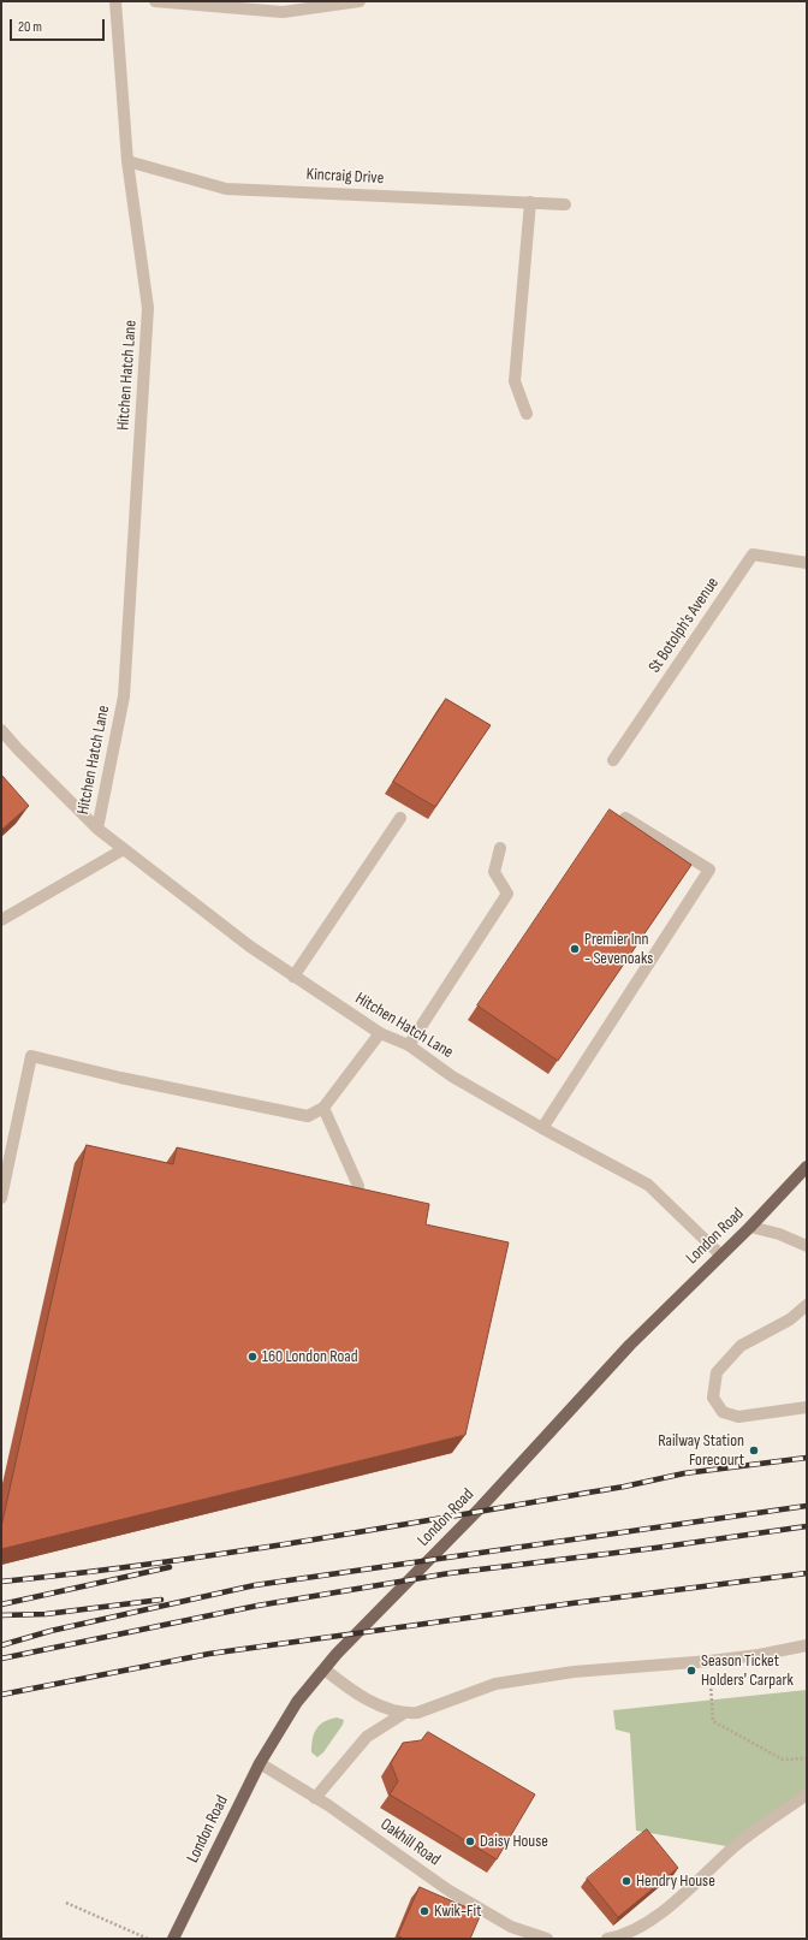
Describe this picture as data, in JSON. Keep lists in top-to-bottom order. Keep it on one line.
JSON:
{"streets":{"main road":["London Road"],"street":["Kincraig Drive","Hitchen Hatch Lane","St Botolph's Avenue","Oakhill Road"]},"crossings":[["Kincraig Drive","Hitchen Hatch Lane"],["Hitchen Hatch Lane","London Road"],["London Road","Oakhill Road"]],"places":["Premier Inn - Sevenoaks","160 London Road","Railway Station Forecourt","Season Ticket Holders' Carpark","Daisy House","Hendry House","Kwik-Fit"],"scale_bar":"20 m"}
